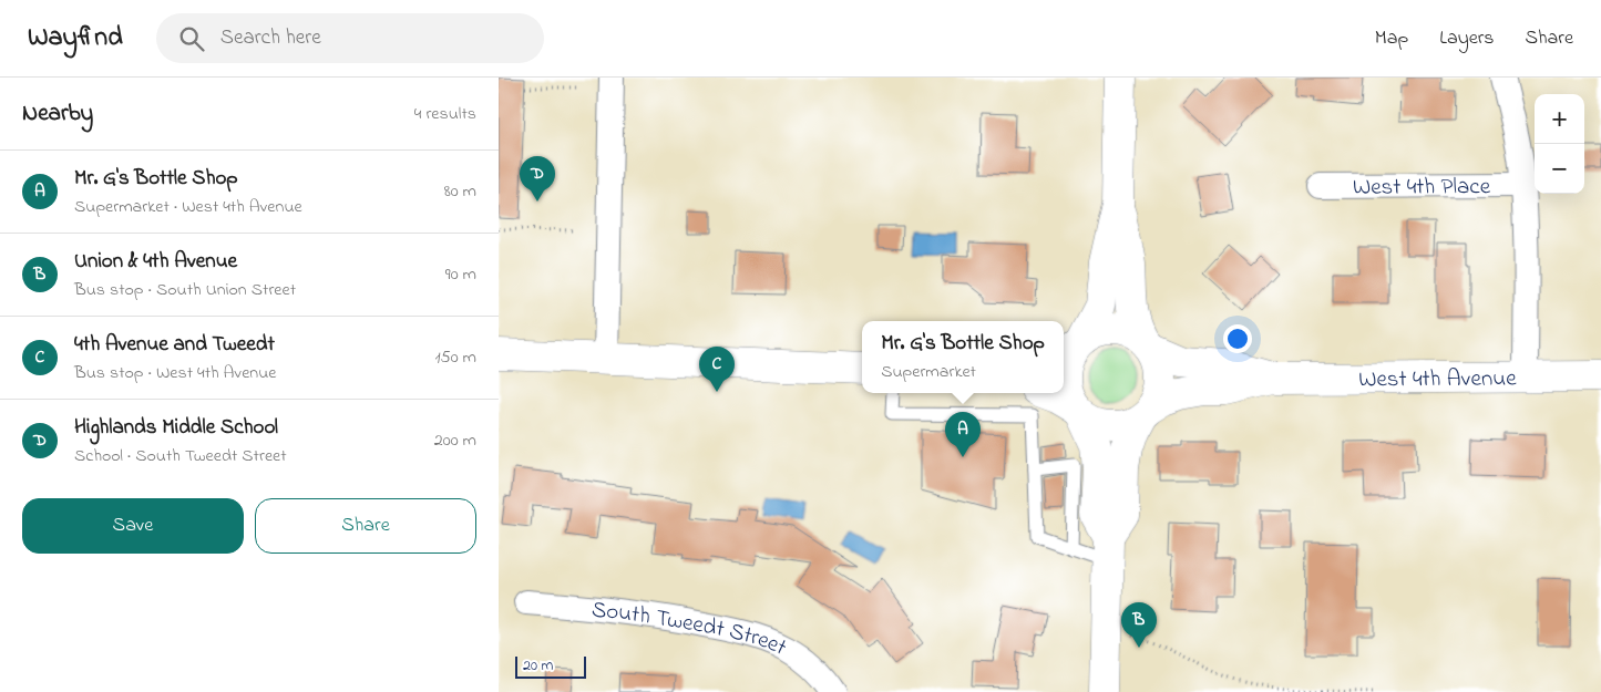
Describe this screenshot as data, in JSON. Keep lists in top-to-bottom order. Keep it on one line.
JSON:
{"streets":{"main road":["West 4th Avenue"],"street":["West 4th Place","South Tweedt Street"]},"scale_bar":"20 m","page":{"header":"Wayfind","search":"Search here","nav":["Map","Layers","Share"],"heading":["Nearby","4 results"],"map_buttons":["+","−"],"list":[{"mark":"A","name":"Mr. G's Bottle Shop","note":"Supermarket · West 4th Avenue","value":"80 m"},{"mark":"B","name":"Union & 4th Avenue","note":"Bus stop · South Union Street","value":"90 m"},{"mark":"C","name":"4th Avenue and Tweedt","note":"Bus stop · West 4th Avenue","value":"150 m"},{"mark":"D","name":"Highlands Middle School","note":"School · South Tweedt Street","value":"200 m"}],"pins":["D","C","A","B"],"popup":["Mr. G's Bottle Shop","Supermarket"],"buttons":["Save","Share"],"scale":"20 m"}}
